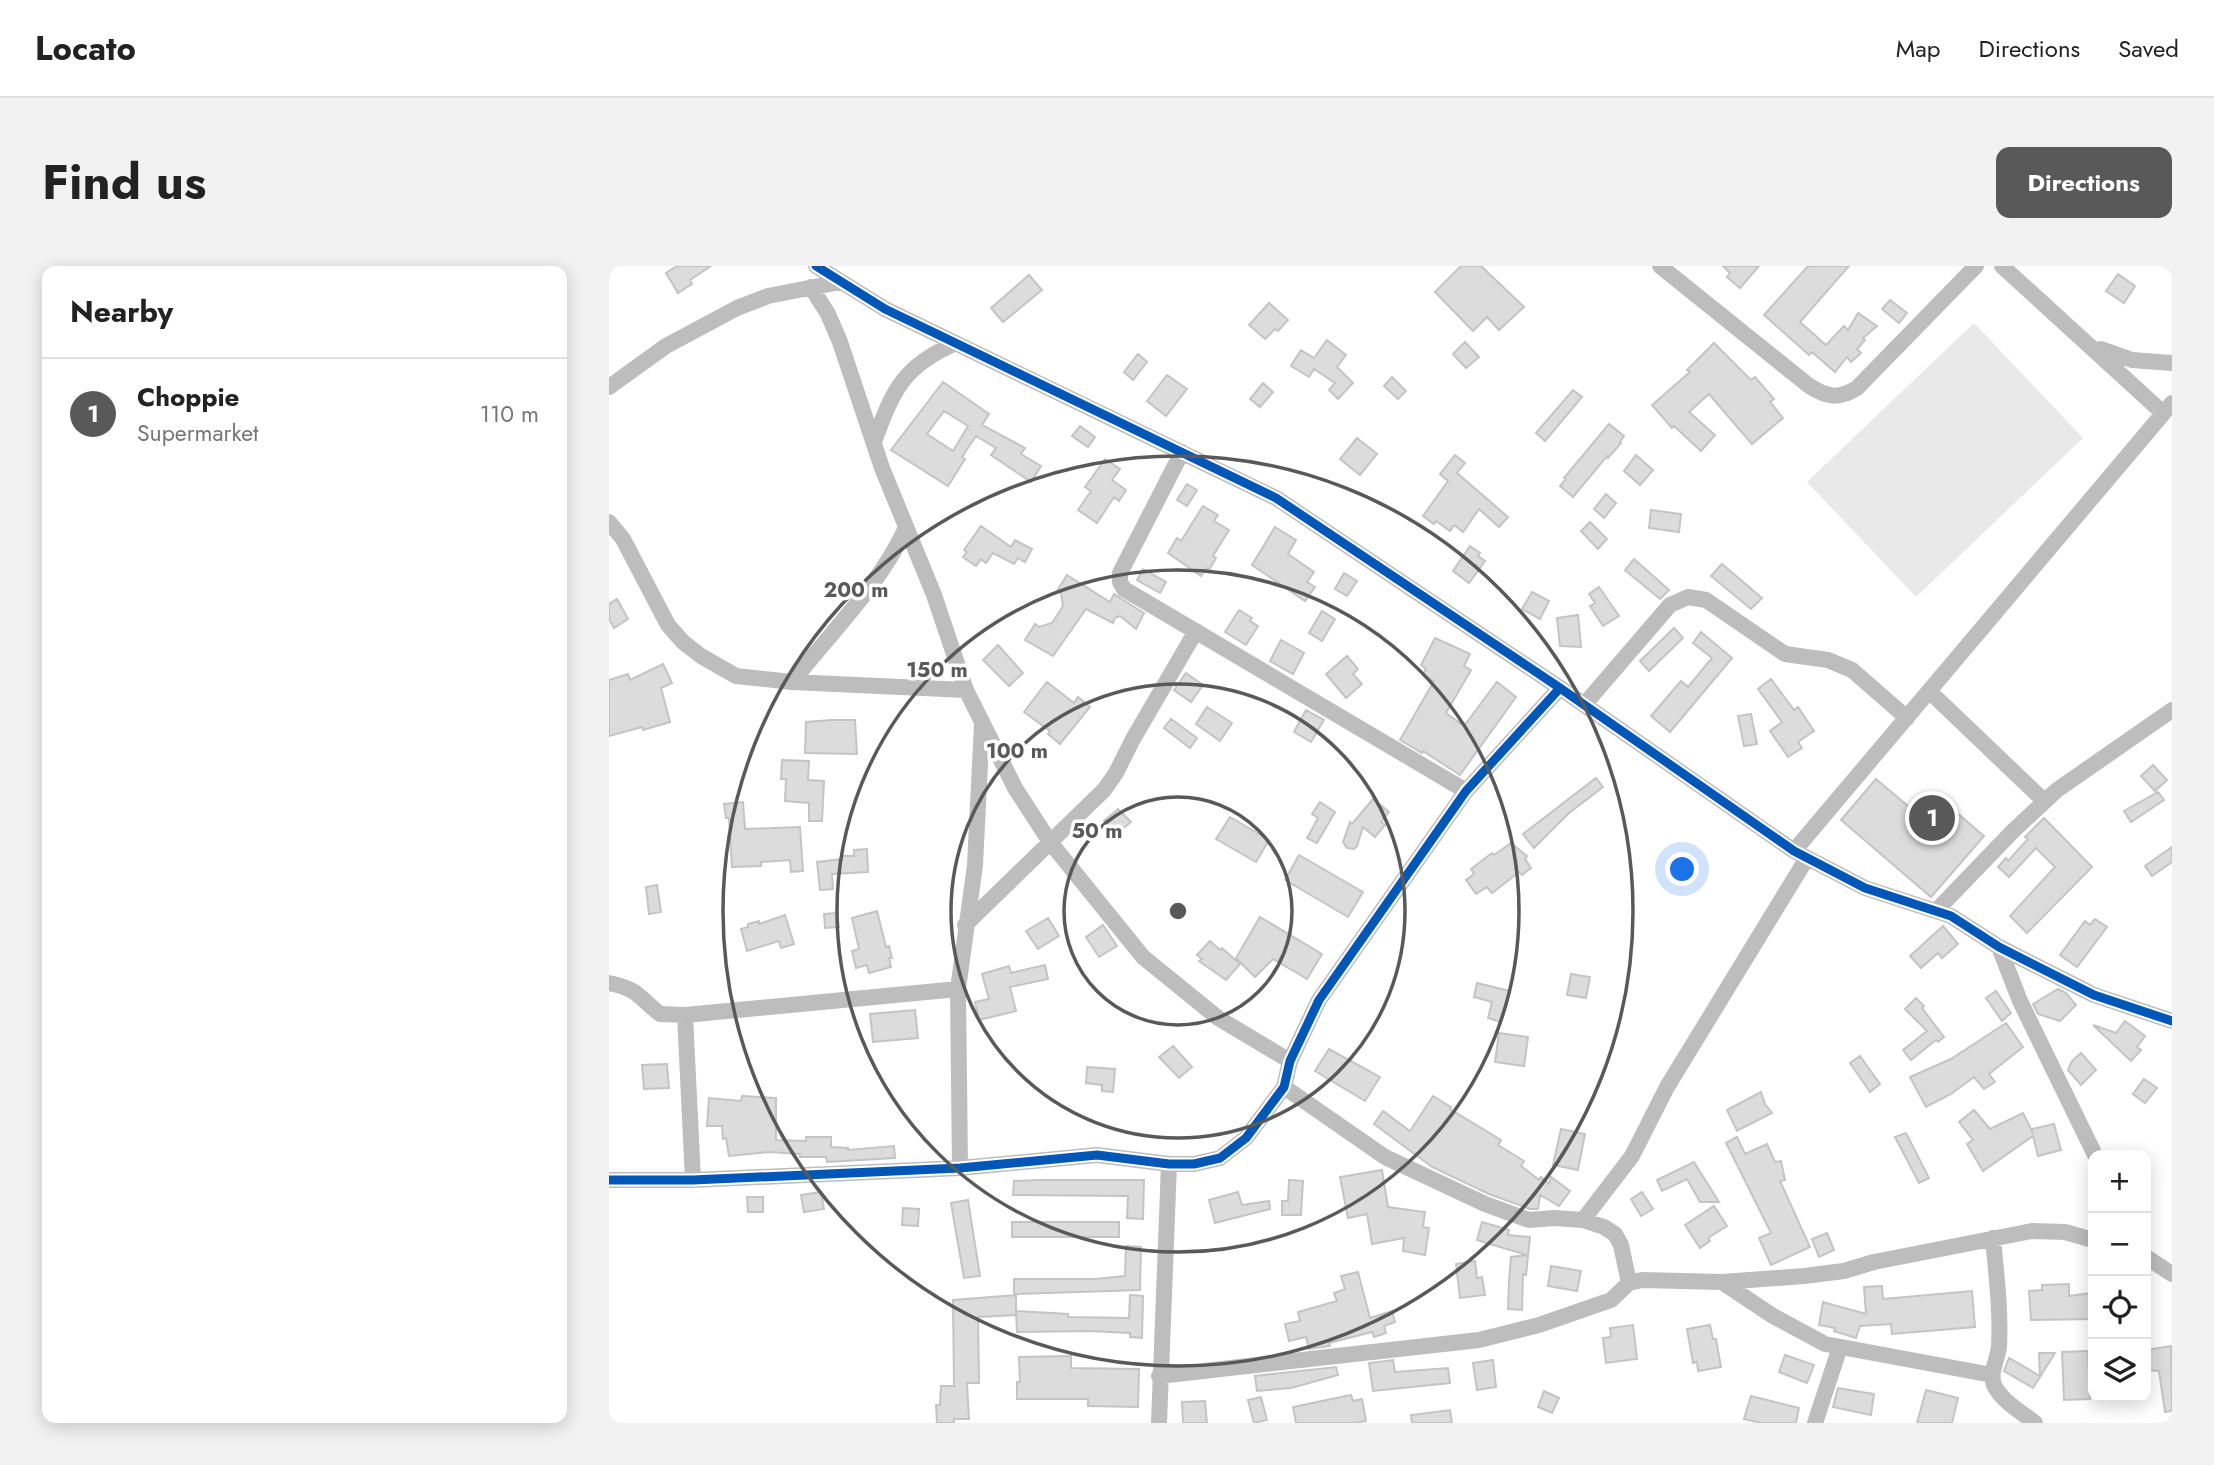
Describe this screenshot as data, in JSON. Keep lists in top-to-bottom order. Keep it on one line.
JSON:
{"page":{"header":"Locato","nav":["Map","Directions","Saved"],"title":"Find us","buttons":"Directions","heading":"Nearby","list":[{"mark":"1","name":"Choppie","note":"Supermarket","value":"110 m"}],"pins":"1","map_buttons":["+","−"]},"rings":["200 m","150 m","100 m","50 m"]}
